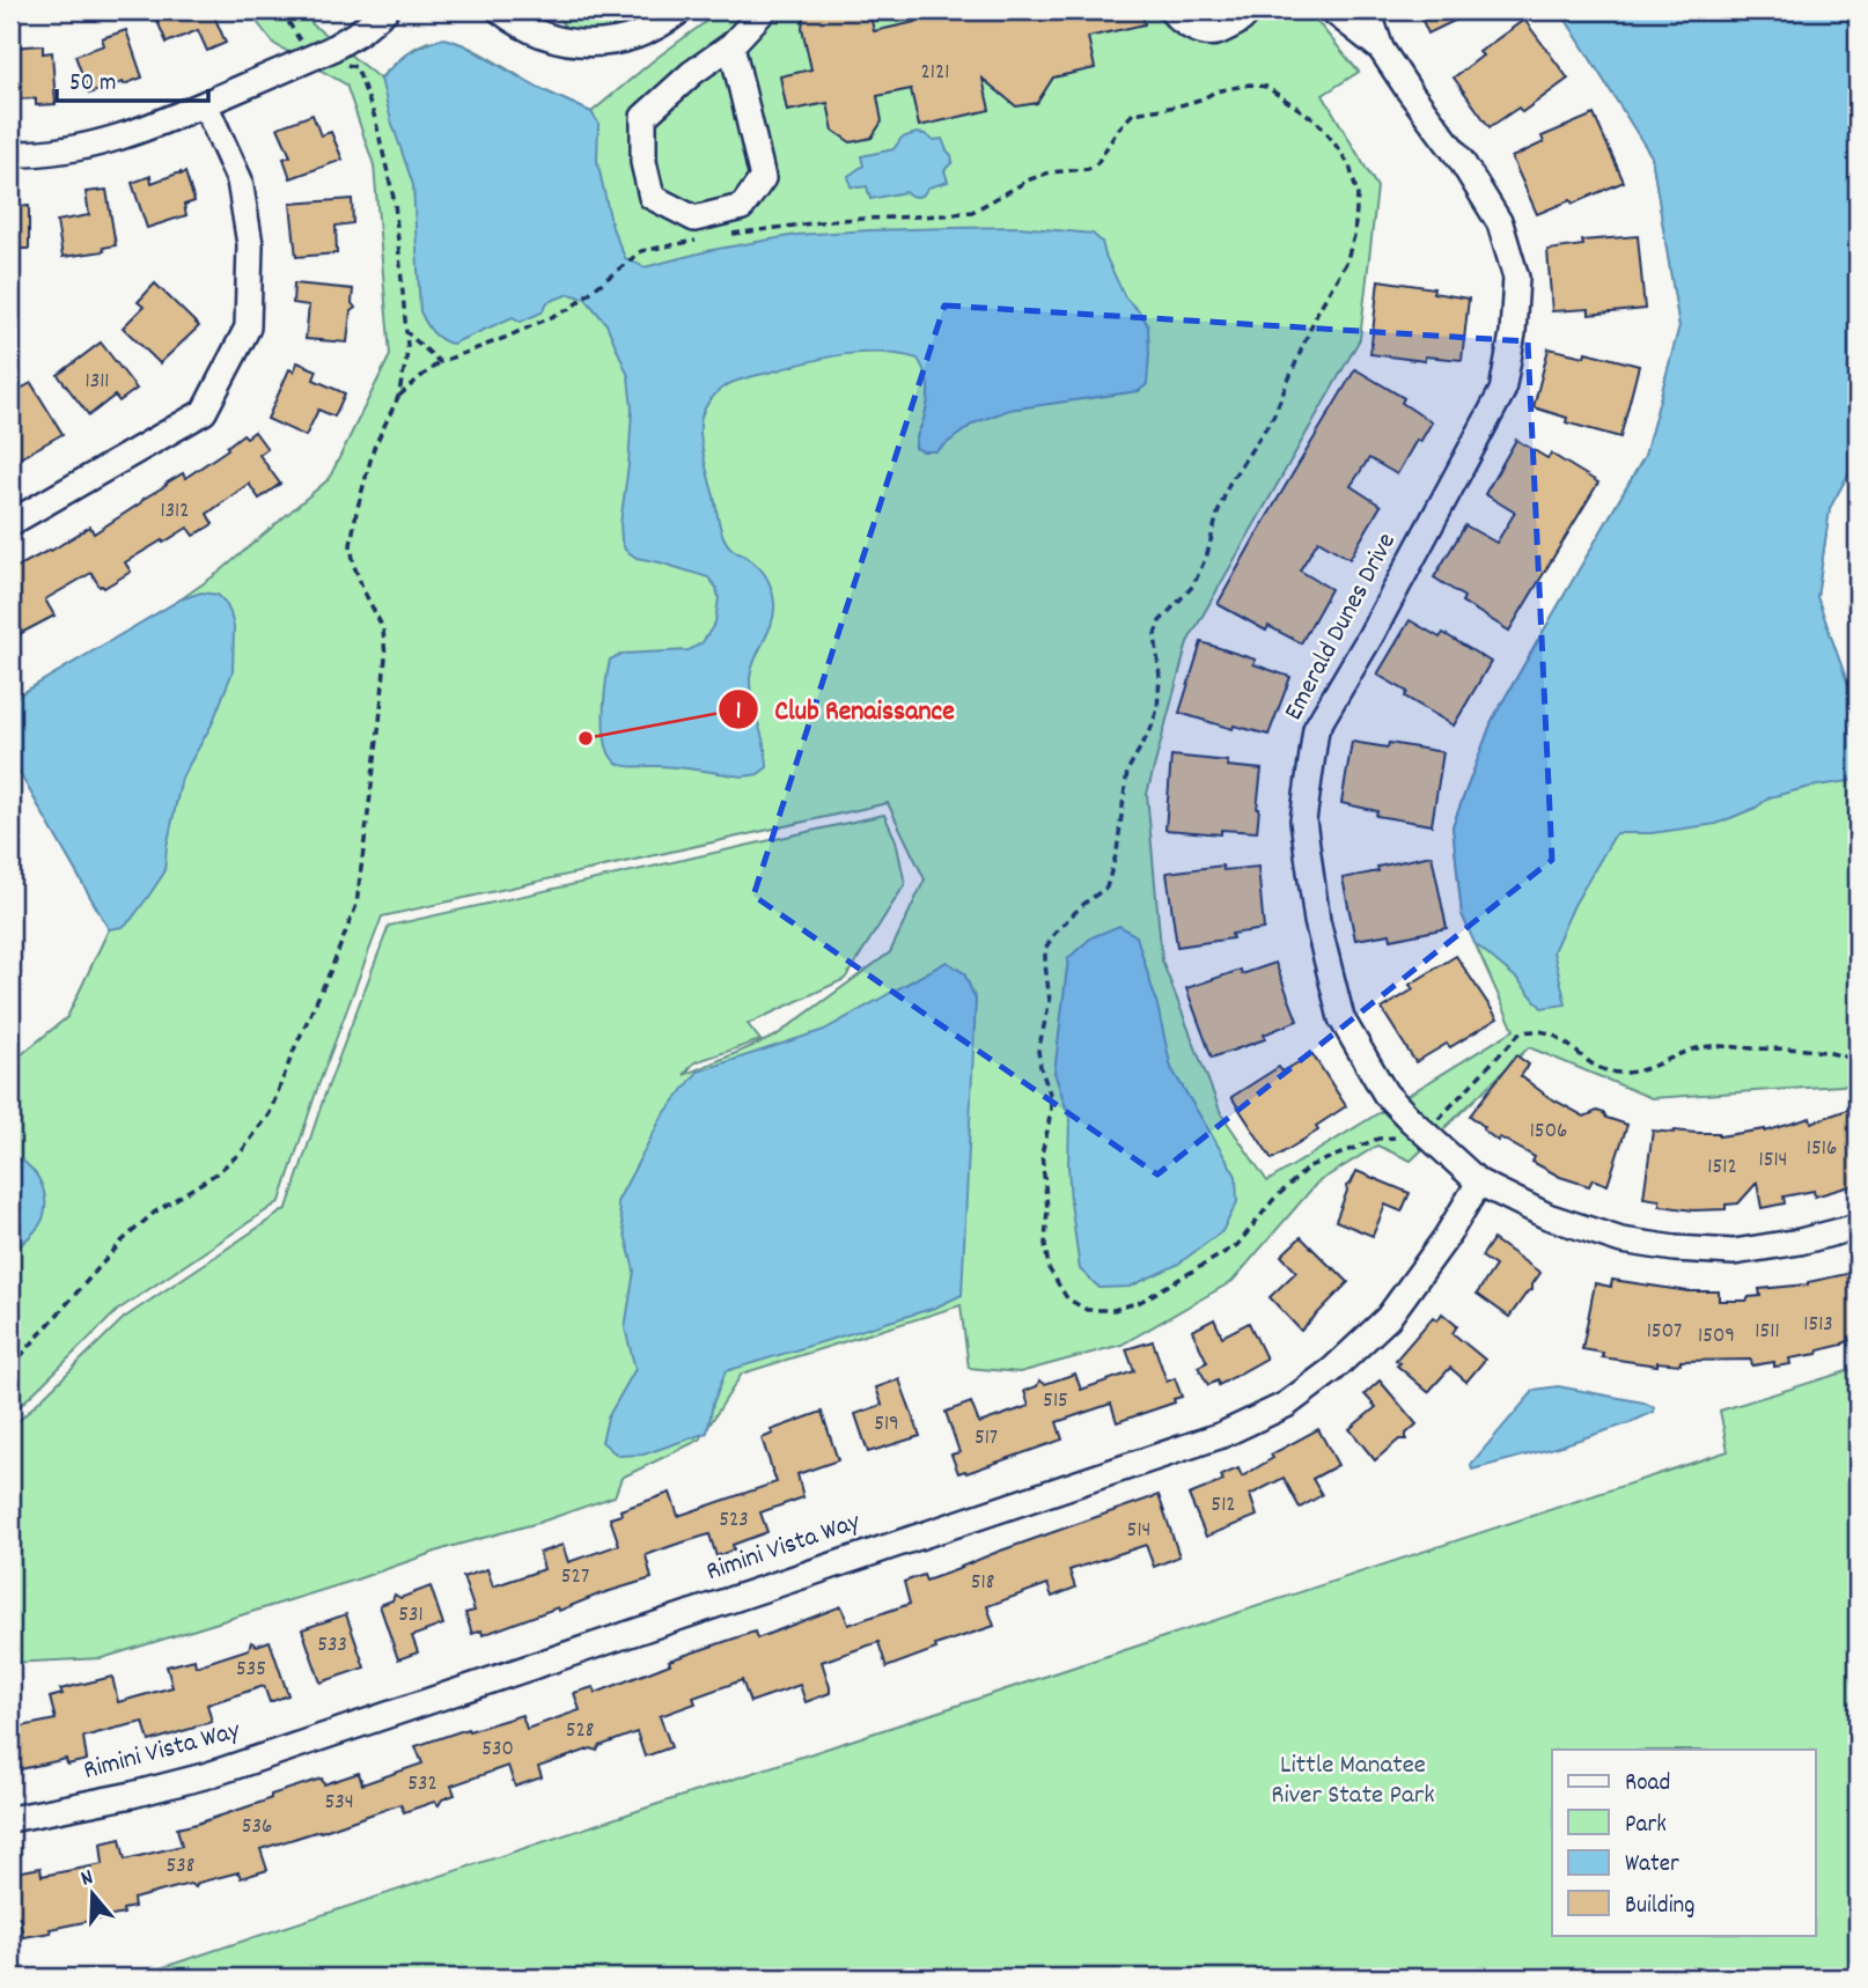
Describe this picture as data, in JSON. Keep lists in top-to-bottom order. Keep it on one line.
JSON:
{"streets":{"street":["Emerald Dunes Drive","Rimini Vista Way"]},"crossings":[["Emerald Dunes Drive","Rimini Vista Way"]],"parks":["Little Manatee River State Park"],"places":["Club Renaissance"],"house_numbers":["2121","1311","1312","1506","1516","1514","1512","1513","1507","1511","1509","515","519","517","512","523","514","527","518","531","533","535","528","530","532","534","536","538"],"legend":["Road","Park","Water","Building"],"scale_bar":"50 m","north":"top"}
